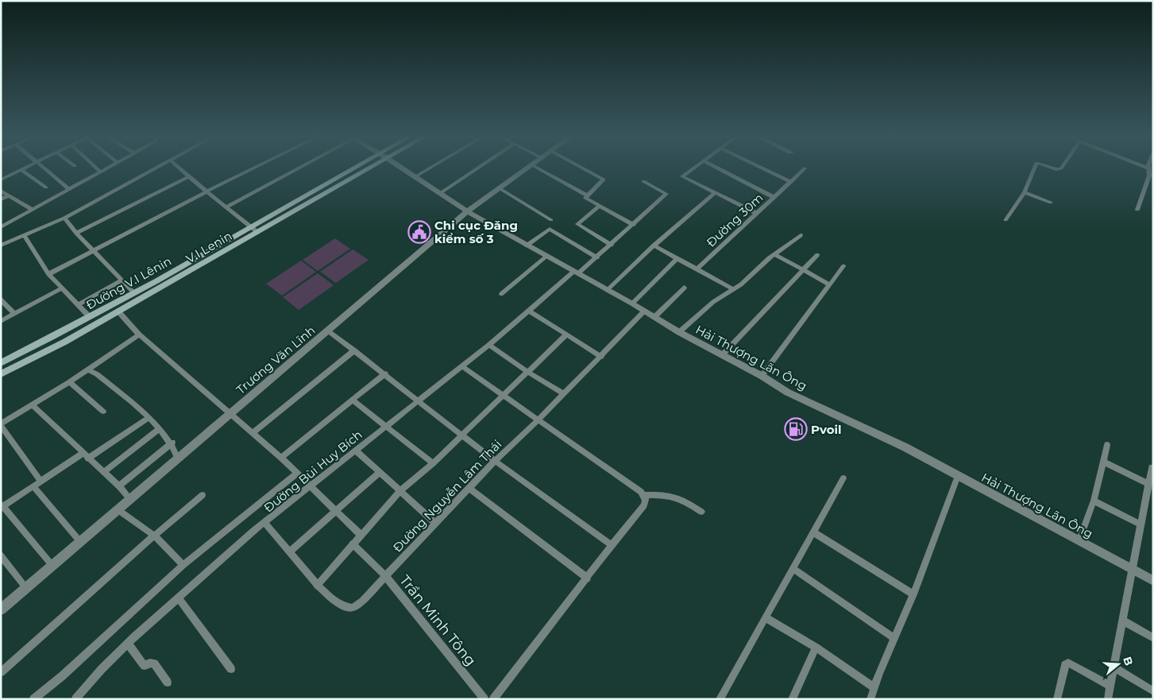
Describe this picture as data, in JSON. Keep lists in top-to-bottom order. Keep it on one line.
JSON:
{"streets":{"main road":["V.I Lenin","Đường V.I Lênin"],"street":["Đường 30m","Hải Thượng Lãn Ông","Trương Văn Lĩnh","Đường Bùi Huy Bích","Đường Nguyễn Lâm Thái","Trần Minh Tông"]},"crossings":[["Hải Thượng Lãn Ông","Trương Văn Lĩnh"],["Hải Thượng Lãn Ông","Đường Bùi Huy Bích"],["Hải Thượng Lãn Ông","Đường Nguyễn Lâm Thái"],["Đường Bùi Huy Bích","Đường Nguyễn Lâm Thái"],["Đường Nguyễn Lâm Thái","Trần Minh Tông"]],"places":{"public building":["Chi cục Đăng kiểm số 3"],"fuel station":["Pvoil"]},"north":"right"}
